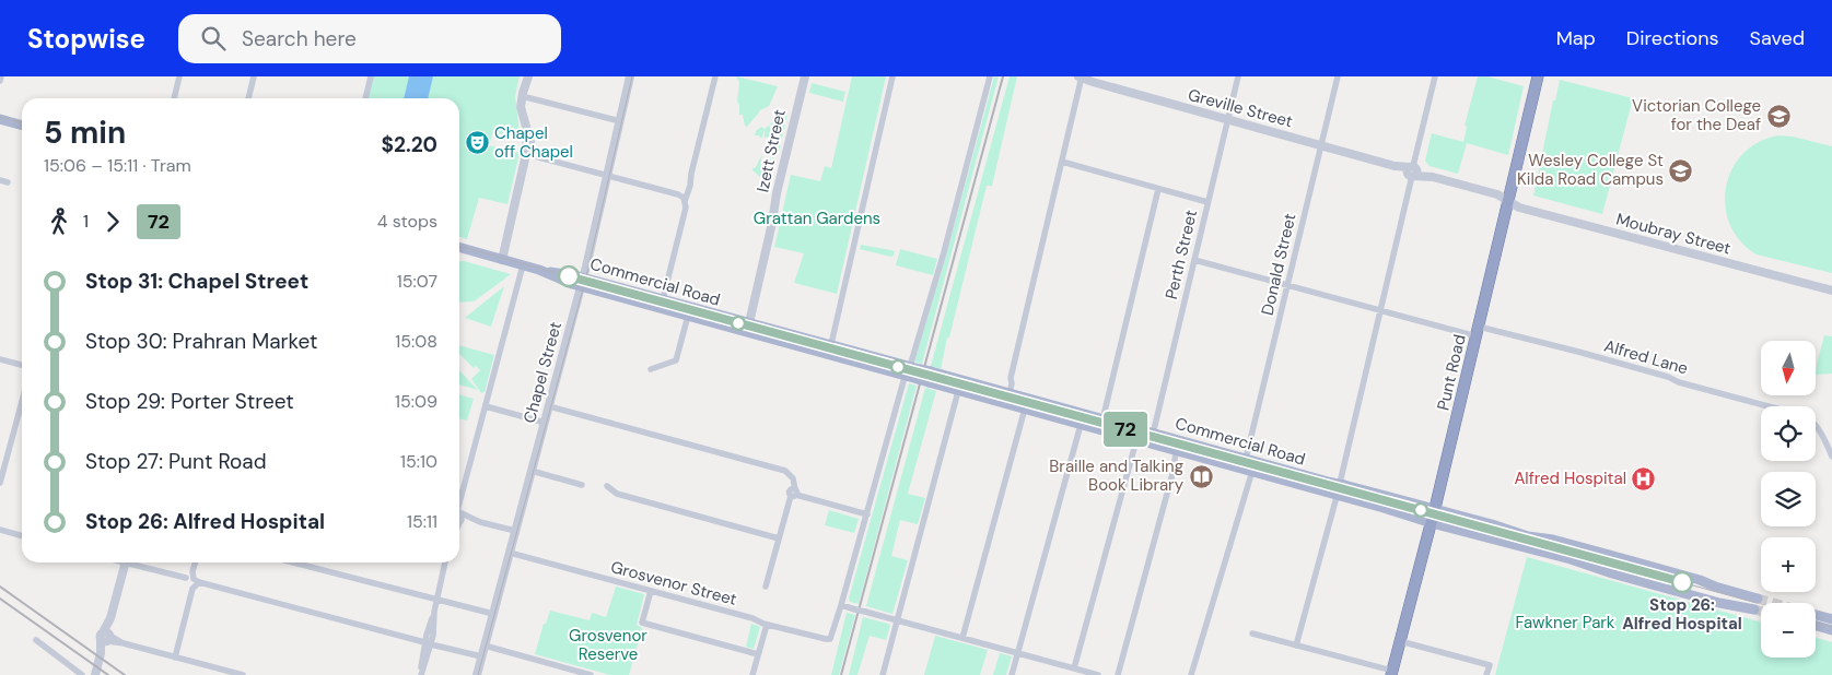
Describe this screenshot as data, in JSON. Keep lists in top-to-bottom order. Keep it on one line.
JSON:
{"streets":{"highway":["Punt Road"],"main road":["Commercial Road"],"street":["Greville Street","Izett Street","Moubray Street","Perth Street","Donald Street","Alfred Lane","Chapel Street","Grosvenor Street"]},"crossings":[["Greville Street","Moubray Street"],["Greville Street","Perth Street"],["Greville Street","Donald Street"],["Greville Street","Punt Road"],["Izett Street","Commercial Road"],["Moubray Street","Punt Road"],["Perth Street","Commercial Road"],["Perth Street","Alfred Lane"],["Donald Street","Commercial Road"],["Donald Street","Alfred Lane"],["Commercial Road","Chapel Street"],["Commercial Road","Punt Road"],["Alfred Lane","Punt Road"],["Chapel Street","Grosvenor Street"]],"parks":["Grattan Gardens","Fawkner Park","Grosvenor Reserve"],"places":{"school or university":["Victorian College for the Deaf","Wesley College St Kilda Road Campus"],"theatre":["Chapel off Chapel"],"library":["Braille and Talking Book Library"],"hospital":["Alfred Hospital"],"other":["Stop 26: Alfred Hospital"]},"lines":["tram line 72"],"north":"bottom","page":{"header":"Stopwise","search":"Search here","nav":["Map","Directions","Saved"],"on_map":"72","heading":["5 min","15:06 – 15:11 · Tram","$2.20"],"legs":["1","72","4 stops"],"list":[{"name":"Stop 31: Chapel Street","value":"15:07"},{"name":"Stop 30: Prahran Market","value":"15:08"},{"name":"Stop 29: Porter Street","value":"15:09"},{"name":"Stop 27: Punt Road","value":"15:10"},{"name":"Stop 26: Alfred Hospital","value":"15:11"}],"map_buttons":["+","−"]}}
